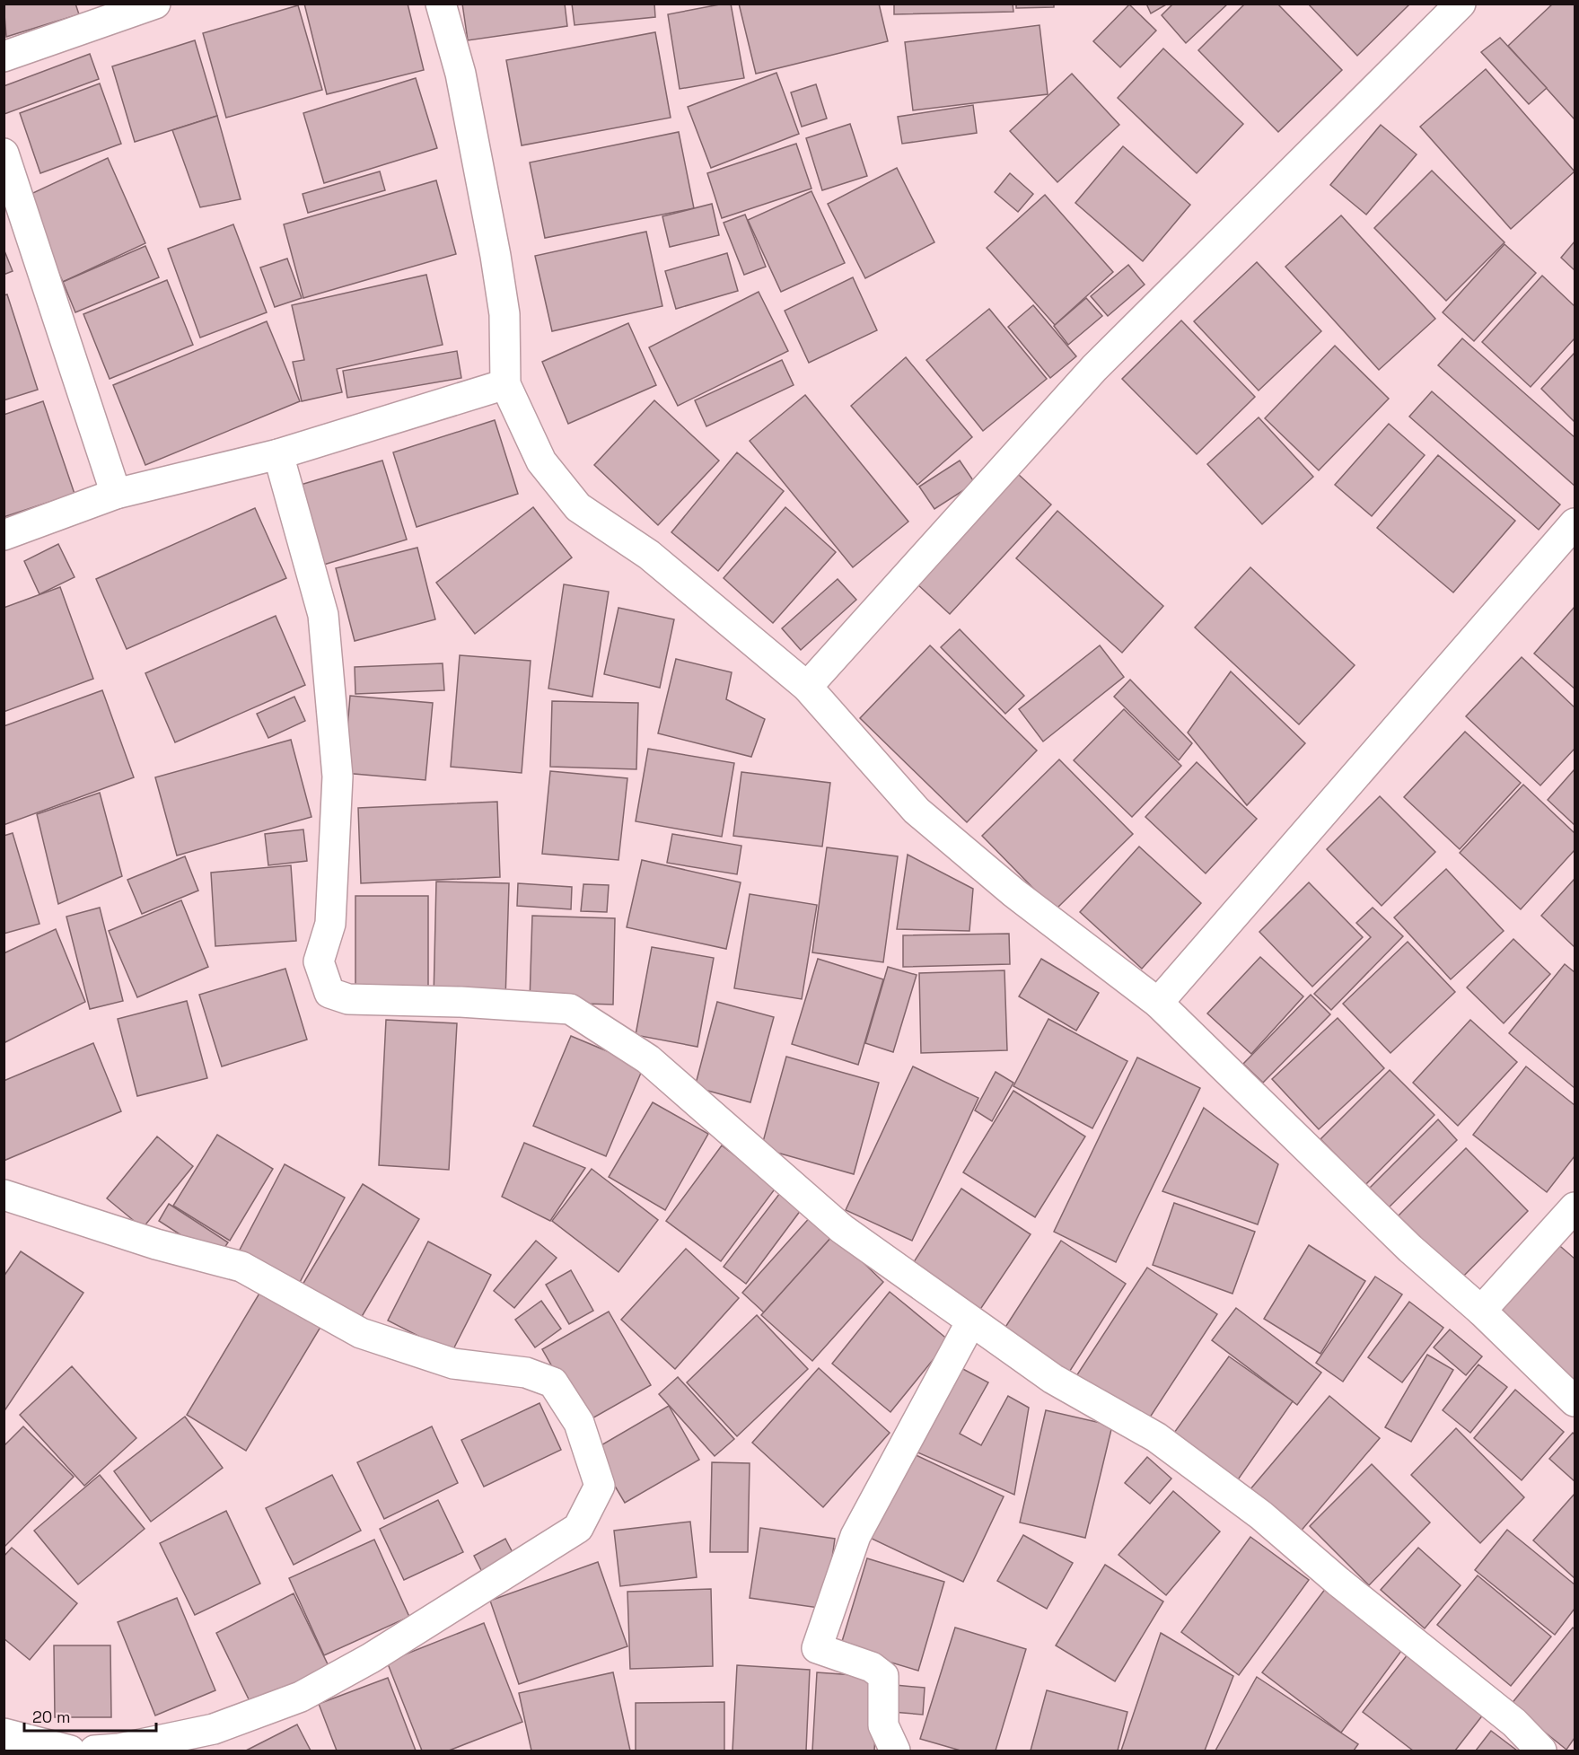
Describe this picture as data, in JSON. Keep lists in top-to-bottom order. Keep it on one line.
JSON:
{"scale_bar":"20 m"}
